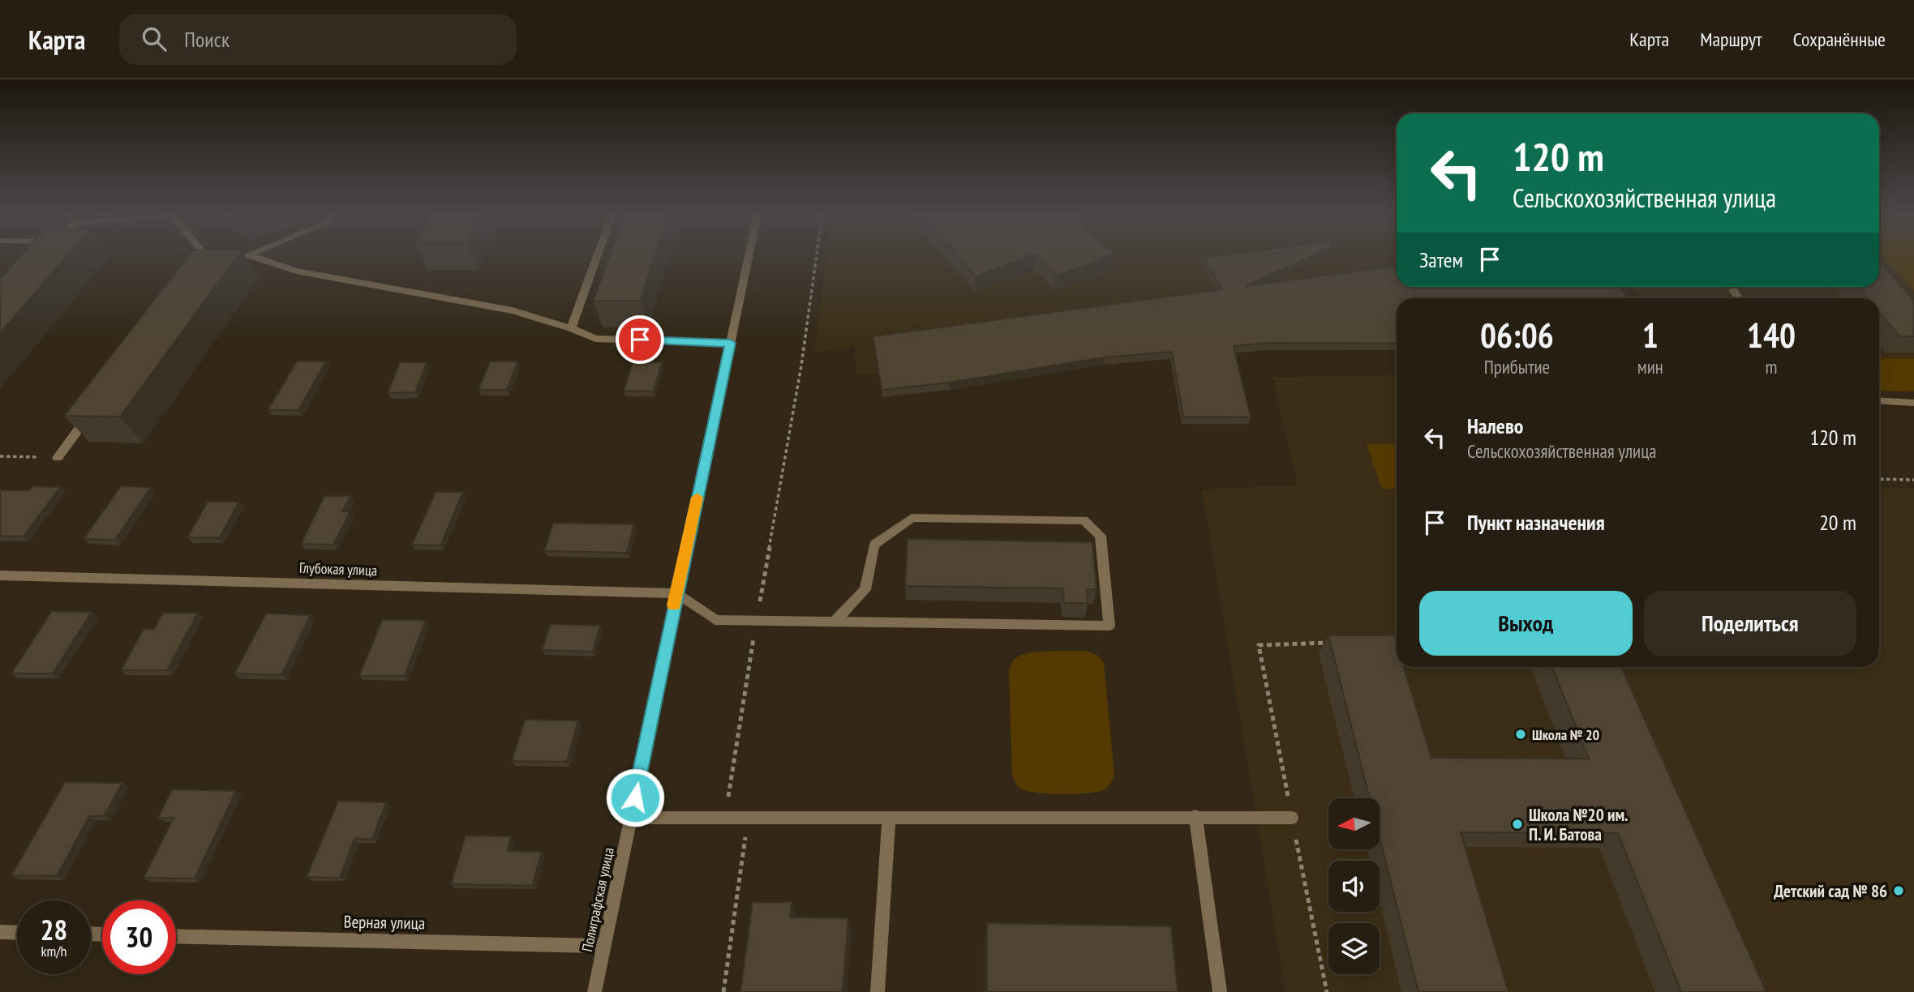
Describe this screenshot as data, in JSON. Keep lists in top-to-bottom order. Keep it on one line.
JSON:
{"streets":{"street":["Глубокая улица","Полиграфская улица","Верная улица"]},"crossings":[["Глубокая улица","Полиграфская улица"],["Полиграфская улица","Верная улица"]],"places":["Школа № 20","Школа №20 им. П. И. Батова","Детский сад № 86"],"north":"left","page":{"header":"Карта","search":"Поиск","nav":["Карта","Маршрут","Сохранённые"],"turn":["120 m","Сельскохозяйственная улица"],"then":"Затем","eta":["06:06","Прибытие","1","мин","140","m"],"list":[{"name":"Налево","note":"Сельскохозяйственная улица","value":"120 m"},{"name":"Пункт назначения","value":"20 m"}],"buttons":["Выход","Поделиться"],"speed":"28 km/h","limit":"30"}}
